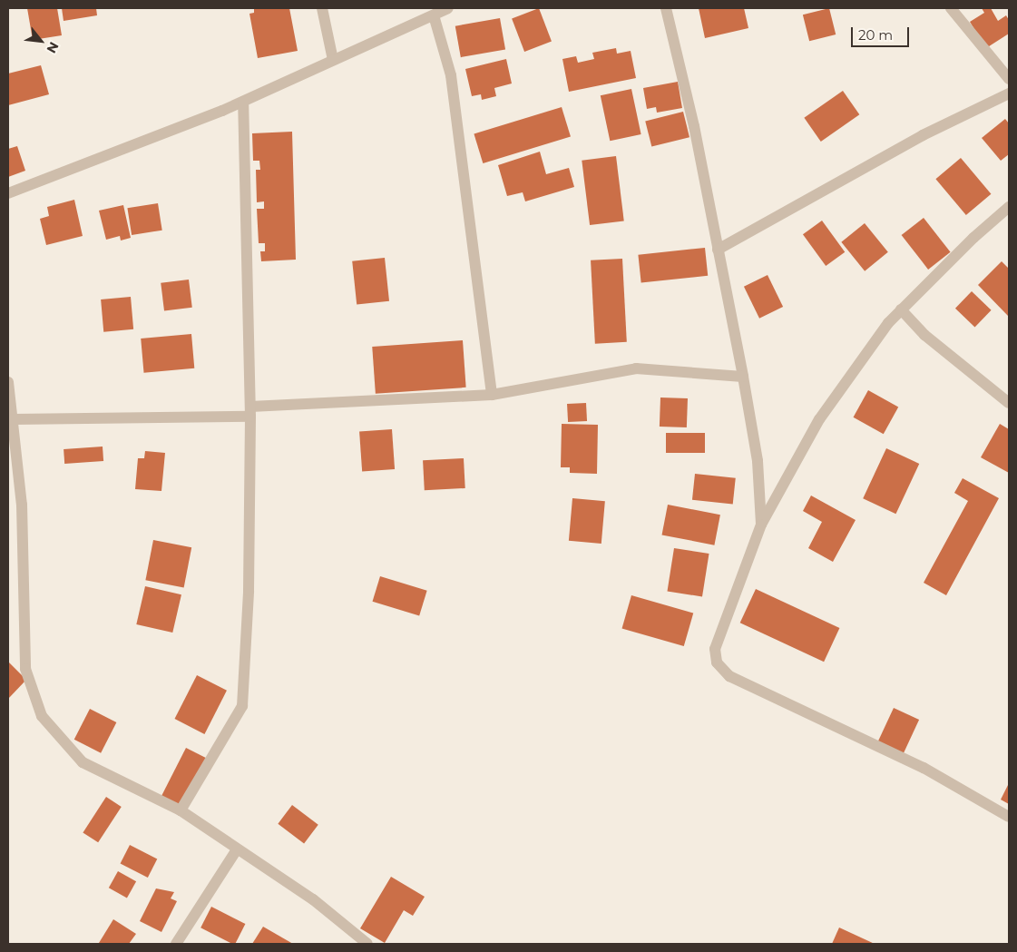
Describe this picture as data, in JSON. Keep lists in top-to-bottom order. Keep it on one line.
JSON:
{"scale_bar":"20 m","north":"bottom right"}
